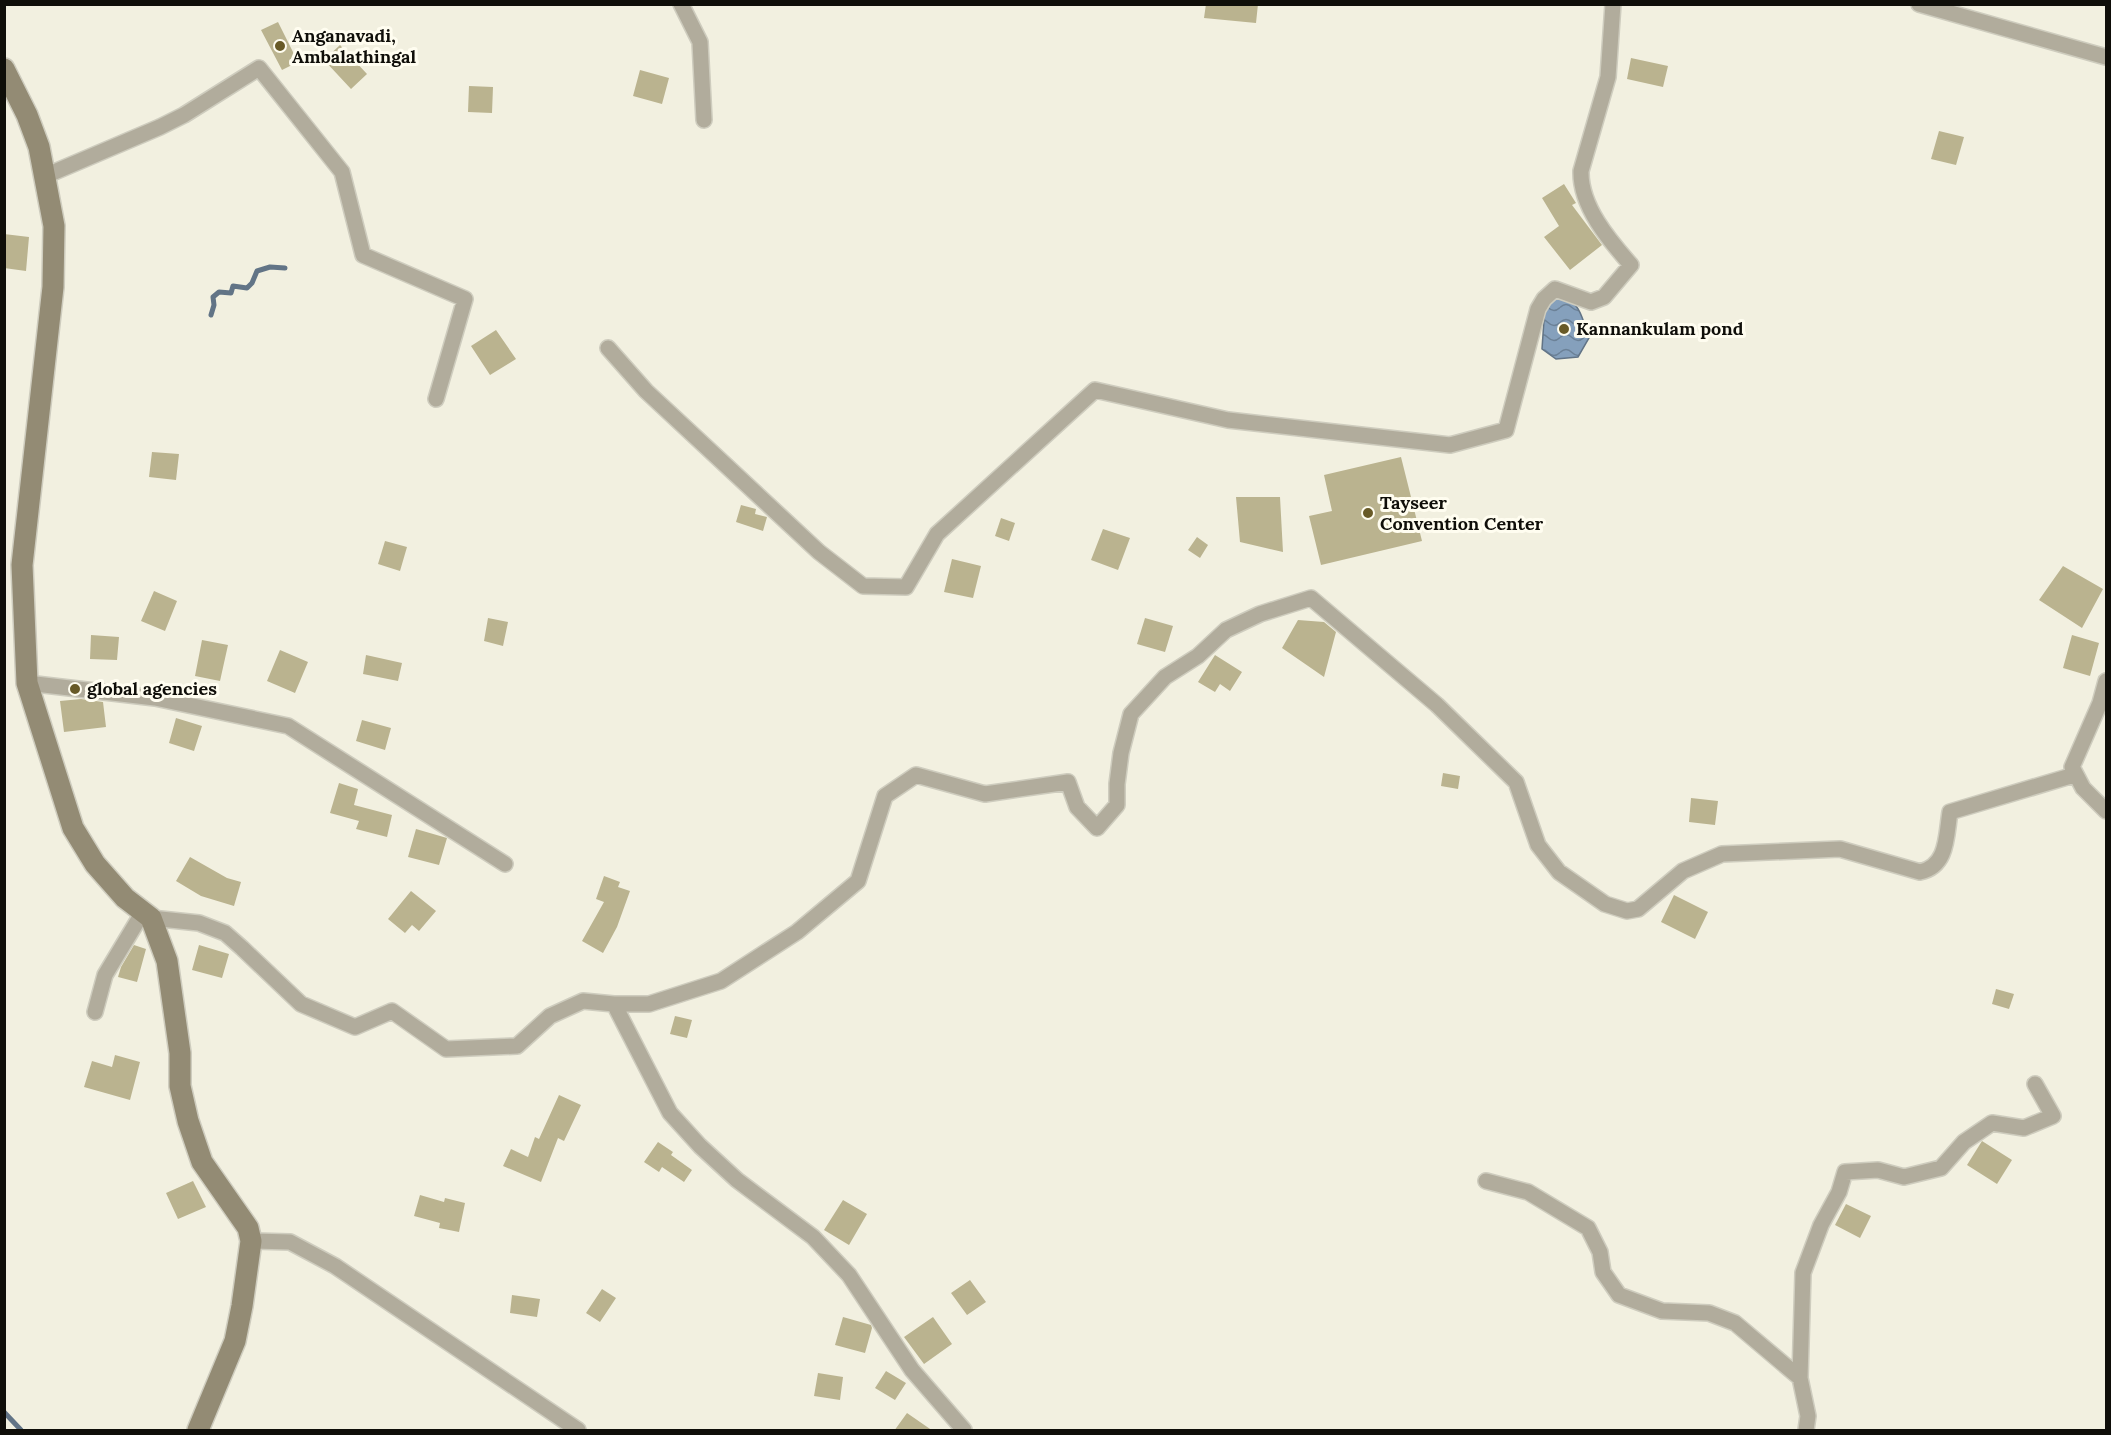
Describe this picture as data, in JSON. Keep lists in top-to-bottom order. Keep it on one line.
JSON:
{"places":["Anganavadi, Ambalathingal","Kannankulam pond","Tayseer Convention Center","global agencies"]}
